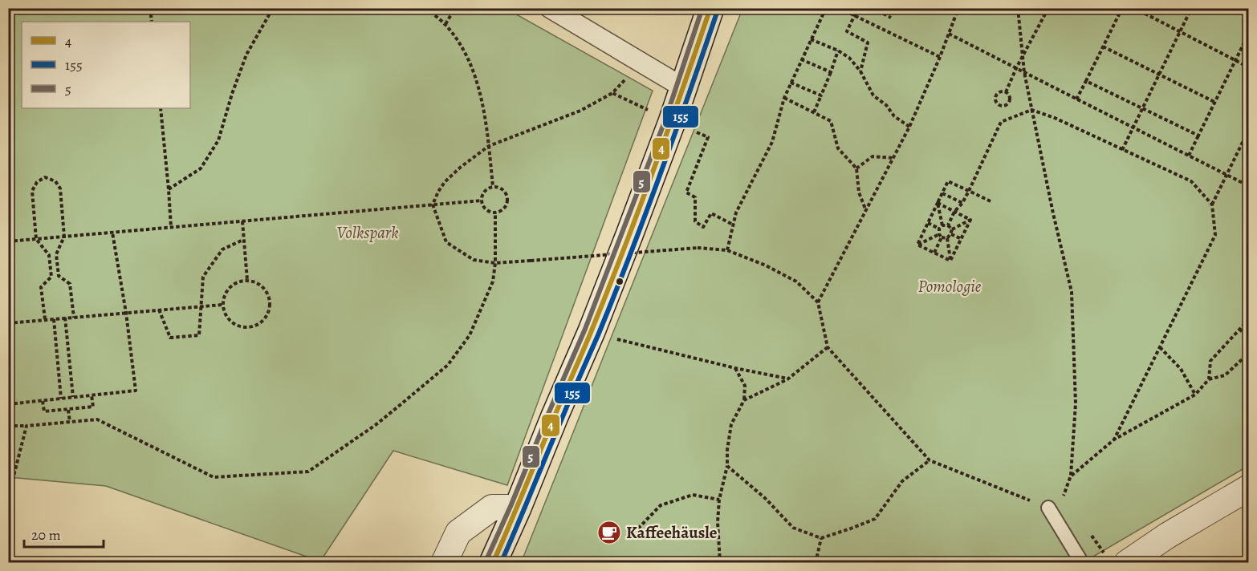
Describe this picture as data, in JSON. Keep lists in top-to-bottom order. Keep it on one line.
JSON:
{"parks":["Volkspark","Pomologie"],"places":{"cafe":["Kaffeehäusle"]},"lines":["transit line 4","transit line 5","transit line 155"],"legend":["4","155","5"],"scale_bar":"20 m"}
